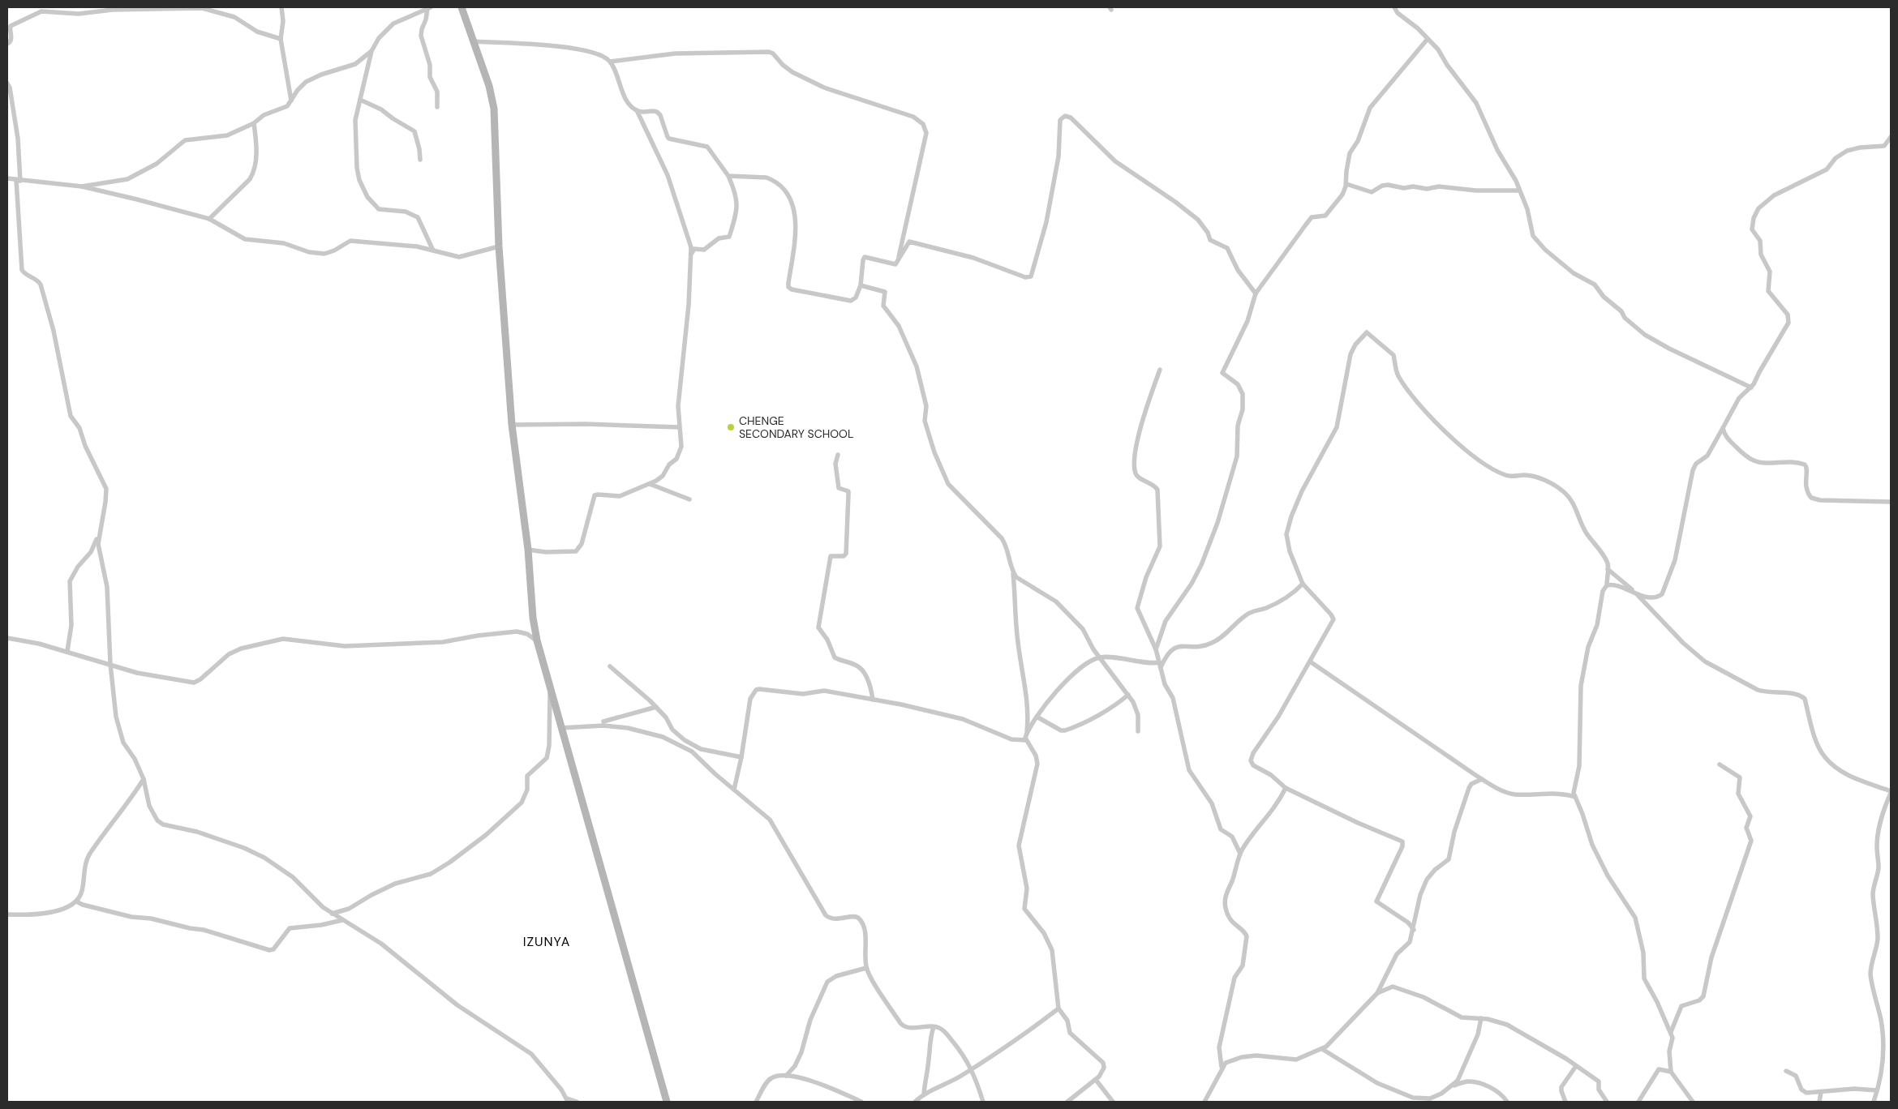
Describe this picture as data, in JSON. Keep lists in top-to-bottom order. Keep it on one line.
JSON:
{"districts":["IZUNYA"],"places":["CHENGE SECONDARY SCHOOL"]}
